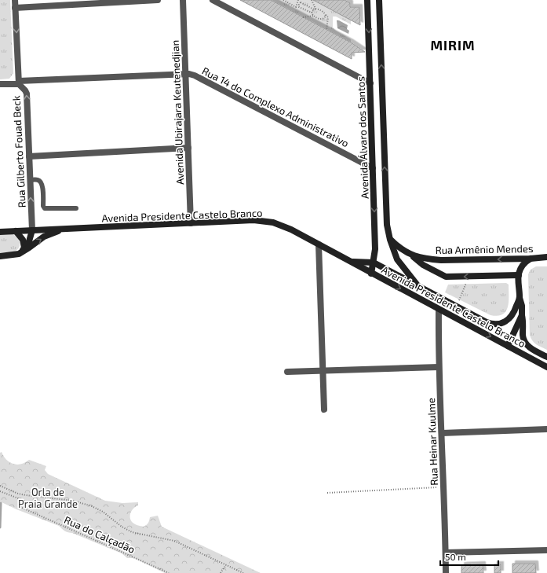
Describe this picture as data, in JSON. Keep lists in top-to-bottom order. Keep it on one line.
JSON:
{"streets":{"street":["Rua 14 do Complexo Administrativo","Avenida Ubirajara Keutenedjian","Avenida Álvaro dos Santos","Rua Gilberto Fouad Beck","Avenida Presidente Castelo Branco","Rua Armênio Mendes","Rua Heinar Kuulme"],"path":["Rua do Calçadão"]},"crossings":[["Rua 14 do Complexo Administrativo","Avenida Ubirajara Keutenedjian"],["Rua 14 do Complexo Administrativo","Avenida Álvaro dos Santos"],["Rua 14 do Complexo Administrativo","Rua Gilberto Fouad Beck"],["Avenida Ubirajara Keutenedjian","Avenida Presidente Castelo Branco"],["Avenida Álvaro dos Santos","Avenida Presidente Castelo Branco"],["Avenida Álvaro dos Santos","Rua Armênio Mendes"],["Rua Gilberto Fouad Beck","Avenida Presidente Castelo Branco"],["Avenida Presidente Castelo Branco","Rua Heinar Kuulme"]],"districts":["MIRIM"],"parks":["Orla de Praia Grande"],"scale_bar":"50 m"}
